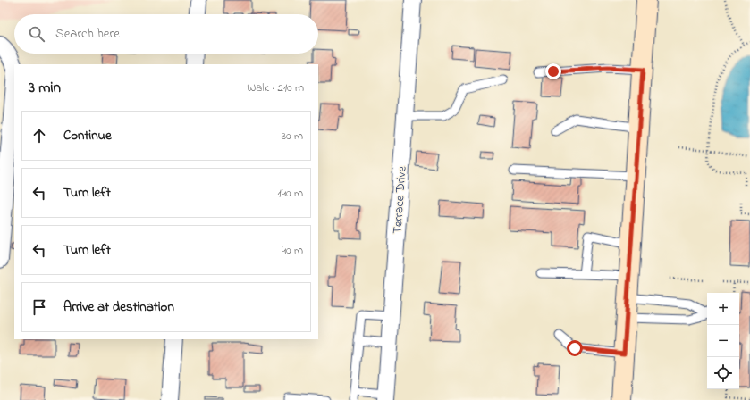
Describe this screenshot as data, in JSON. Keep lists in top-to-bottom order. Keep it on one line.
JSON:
{"streets":{"street":["Terrace Drive"]},"page":{"search":"Search here","heading":["3 min","Walk · 210 m"],"list":[["Continue","30 m"],["Turn left","140 m"],["Turn left","40 m"],"Arrive at destination"],"map_buttons":["+","−"]}}
